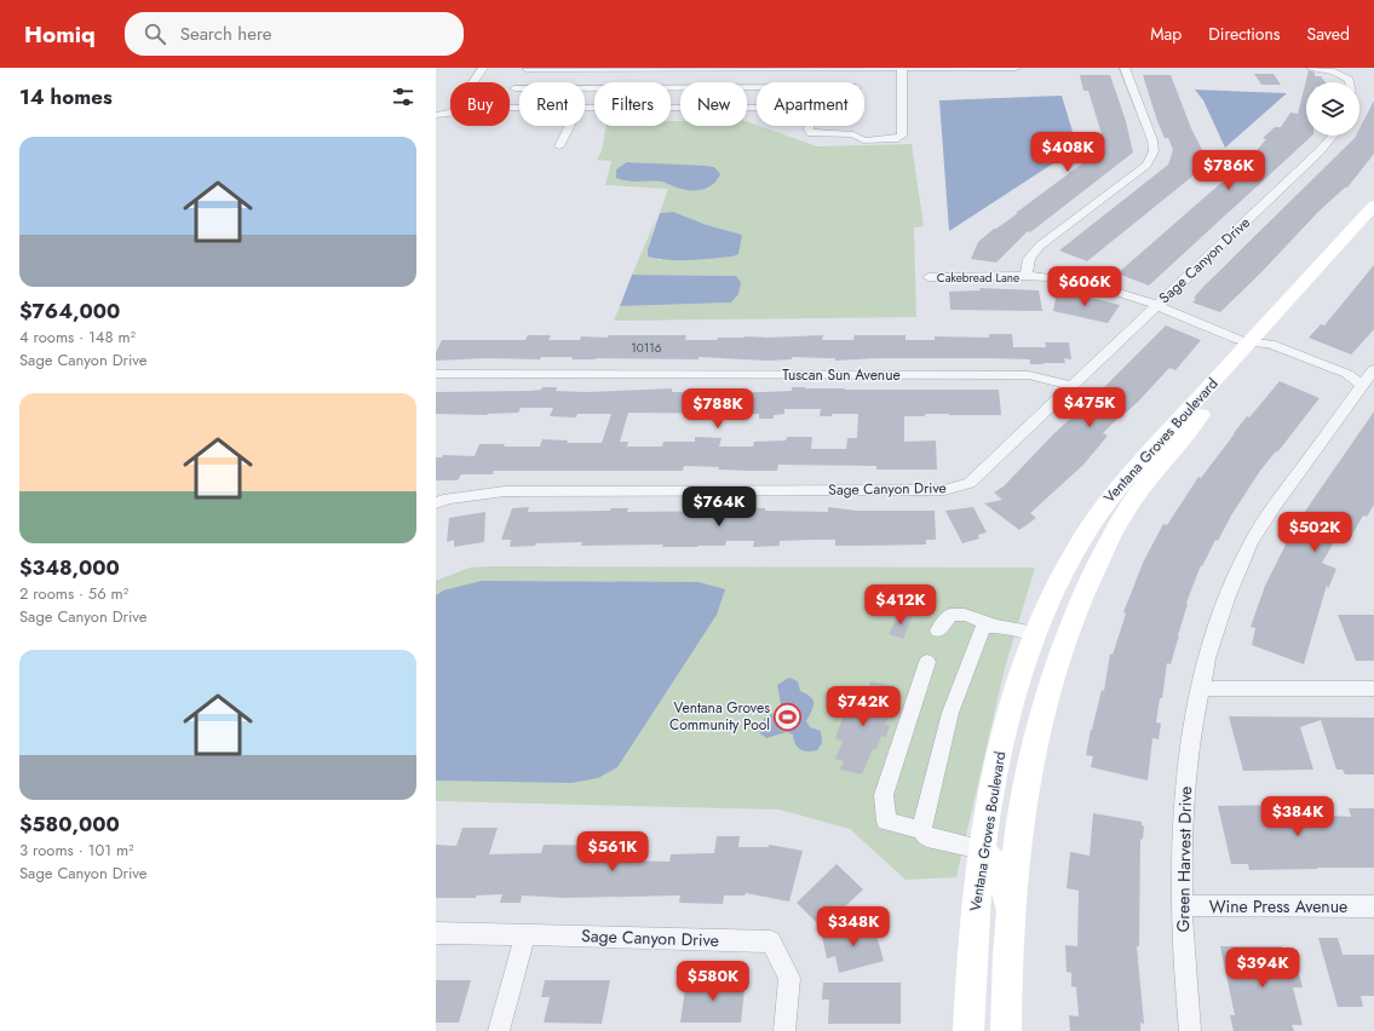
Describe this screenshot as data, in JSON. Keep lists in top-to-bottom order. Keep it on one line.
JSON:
{"streets":{"street":["Sage Canyon Drive","Cakebread Lane","Tuscan Sun Avenue","Ventana Groves Boulevard","Green Harvest Drive","Wine Press Avenue"]},"crossings":[["Sage Canyon Drive","Cakebread Lane"],["Sage Canyon Drive","Tuscan Sun Avenue"],["Cakebread Lane","Ventana Groves Boulevard"],["Cakebread Lane","Green Harvest Drive"],["Green Harvest Drive","Wine Press Avenue"]],"places":{"sports":["Ventana Groves Community Pool"]},"house_numbers":["10116"],"page":{"header":"Homiq","search":"Search here","nav":["Map","Directions","Saved"],"heading":"14 homes","chip":["Buy","Rent","Filters","New","Apartment"],"list":[{"name":"$764,000","note":"4 rooms · 148 m² · Sage Canyon Drive"},{"name":"$348,000","note":"2 rooms · 56 m² · Sage Canyon Drive"},{"name":"$580,000","note":"3 rooms · 101 m² · Sage Canyon Drive"}],"price":["$408K","$786K","$606K","$475K","$788K","$764K","$502K","$412K","$742K","$384K","$561K","$348K","$394K","$580K"]}}
